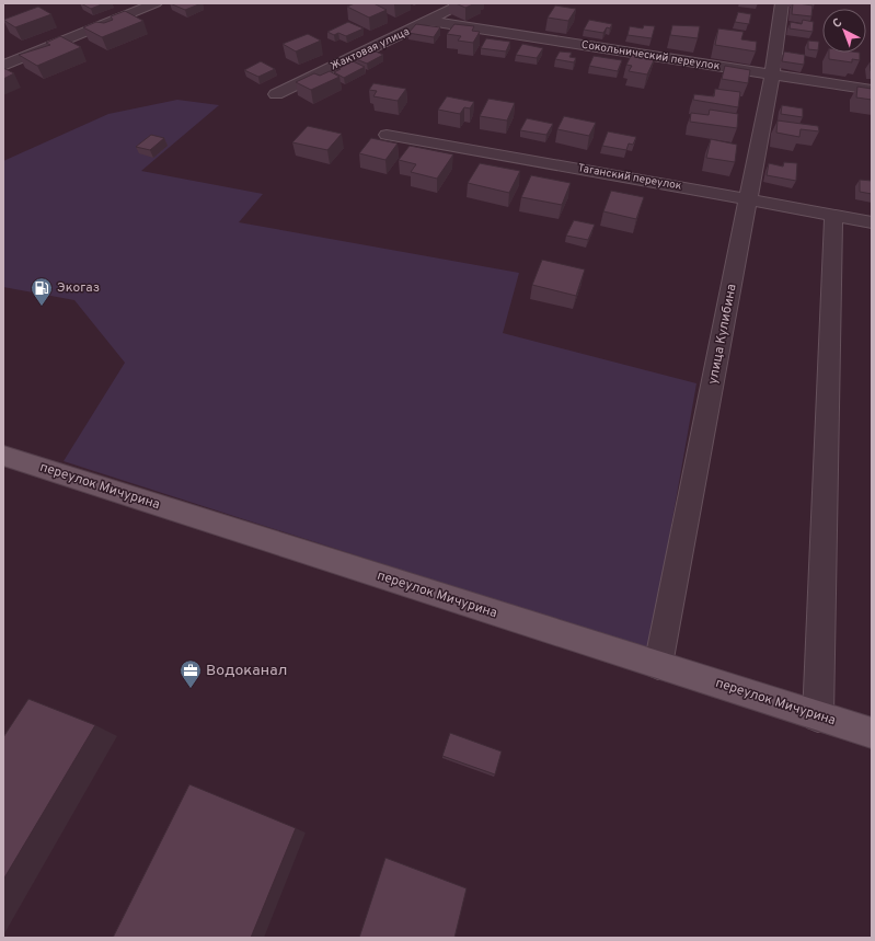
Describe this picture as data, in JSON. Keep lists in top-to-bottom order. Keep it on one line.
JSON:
{"streets":{"main road":["переулок Мичурина"],"street":["Жактовая улица","Сокольнический переулок","Таганский переулок","улица Кулибина"]},"crossings":[["Жактовая улица","Сокольнический переулок"],["Сокольнический переулок","улица Кулибина"],["Таганский переулок","улица Кулибина"],["улица Кулибина","переулок Мичурина"]],"places":{"fuel station":["Экогаз"],"office":["Водоканал"]},"north":"top left"}
